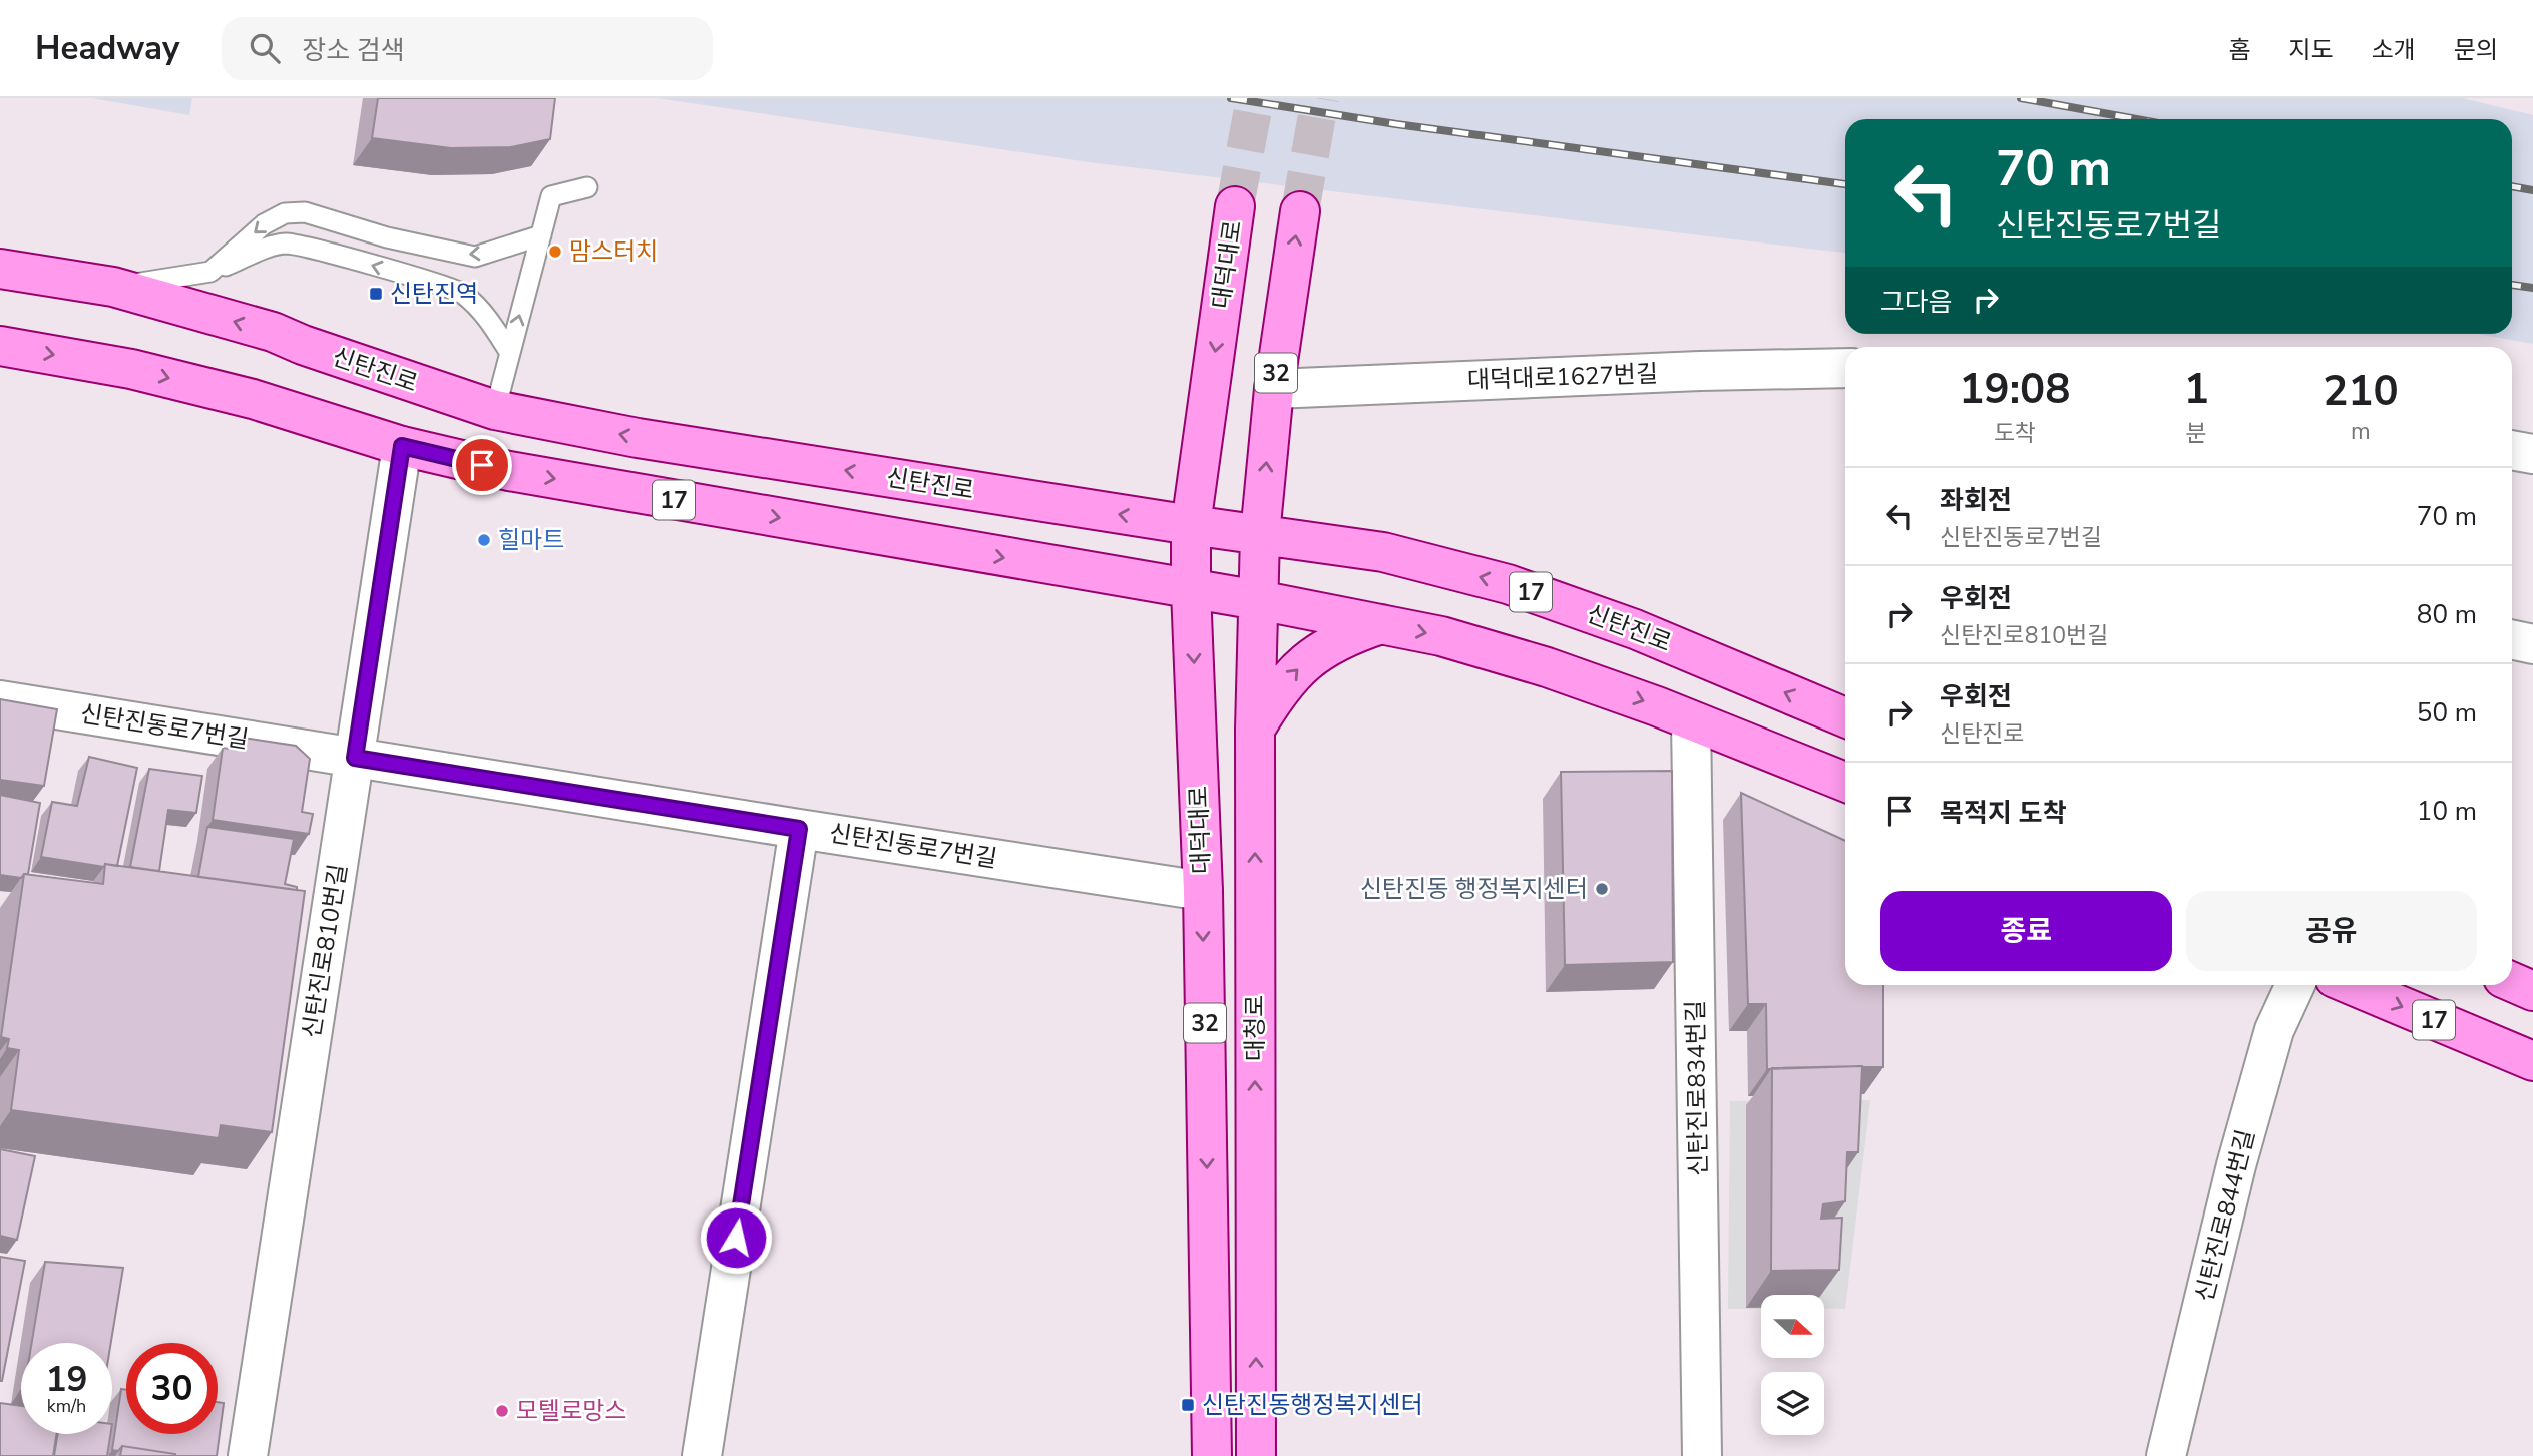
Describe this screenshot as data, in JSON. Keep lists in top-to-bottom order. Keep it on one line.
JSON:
{"streets":{"main road":["대덕대로","신탄진로","32","17","대청로"],"street":["대덕대로1627번길","신탄진동로7번길","신탄진로810번길","신탄진로834번길","신탄진로844번길"]},"crossings":[["대덕대로","신탄진로"],["대덕대로","17"],["대덕대로","신탄진동로7번길"],["신탄진로","32"],["32","대덕대로1627번길"],["32","17"],["32","대청로"],["17","신탄진로810번길"],["17","대청로"],["17","신탄진로834번길"],["신탄진동로7번길","신탄진로810번길"]],"one_way":["대덕대로","대청로"],"places":{"other":["맘스터치","힐마트","신탄진동 행정복지센터","모텔로망스"],"transit":["신탄진역","신탄진동행정복지센터"]},"north":"right","page":{"header":"Headway","search":"장소 검색","nav":["홈","지도","소개","문의"],"turn":["70 m","신탄진동로7번길"],"then":"그다음","eta":["19:08","도착","1","분","210","m"],"list":[{"name":"좌회전","note":"신탄진동로7번길","value":"70 m"},{"name":"우회전","note":"신탄진로810번길","value":"80 m"},{"name":"우회전","note":"신탄진로","value":"50 m"},{"name":"목적지 도착","value":"10 m"}],"buttons":["종료","공유"],"speed":"19 km/h","limit":"30"}}
